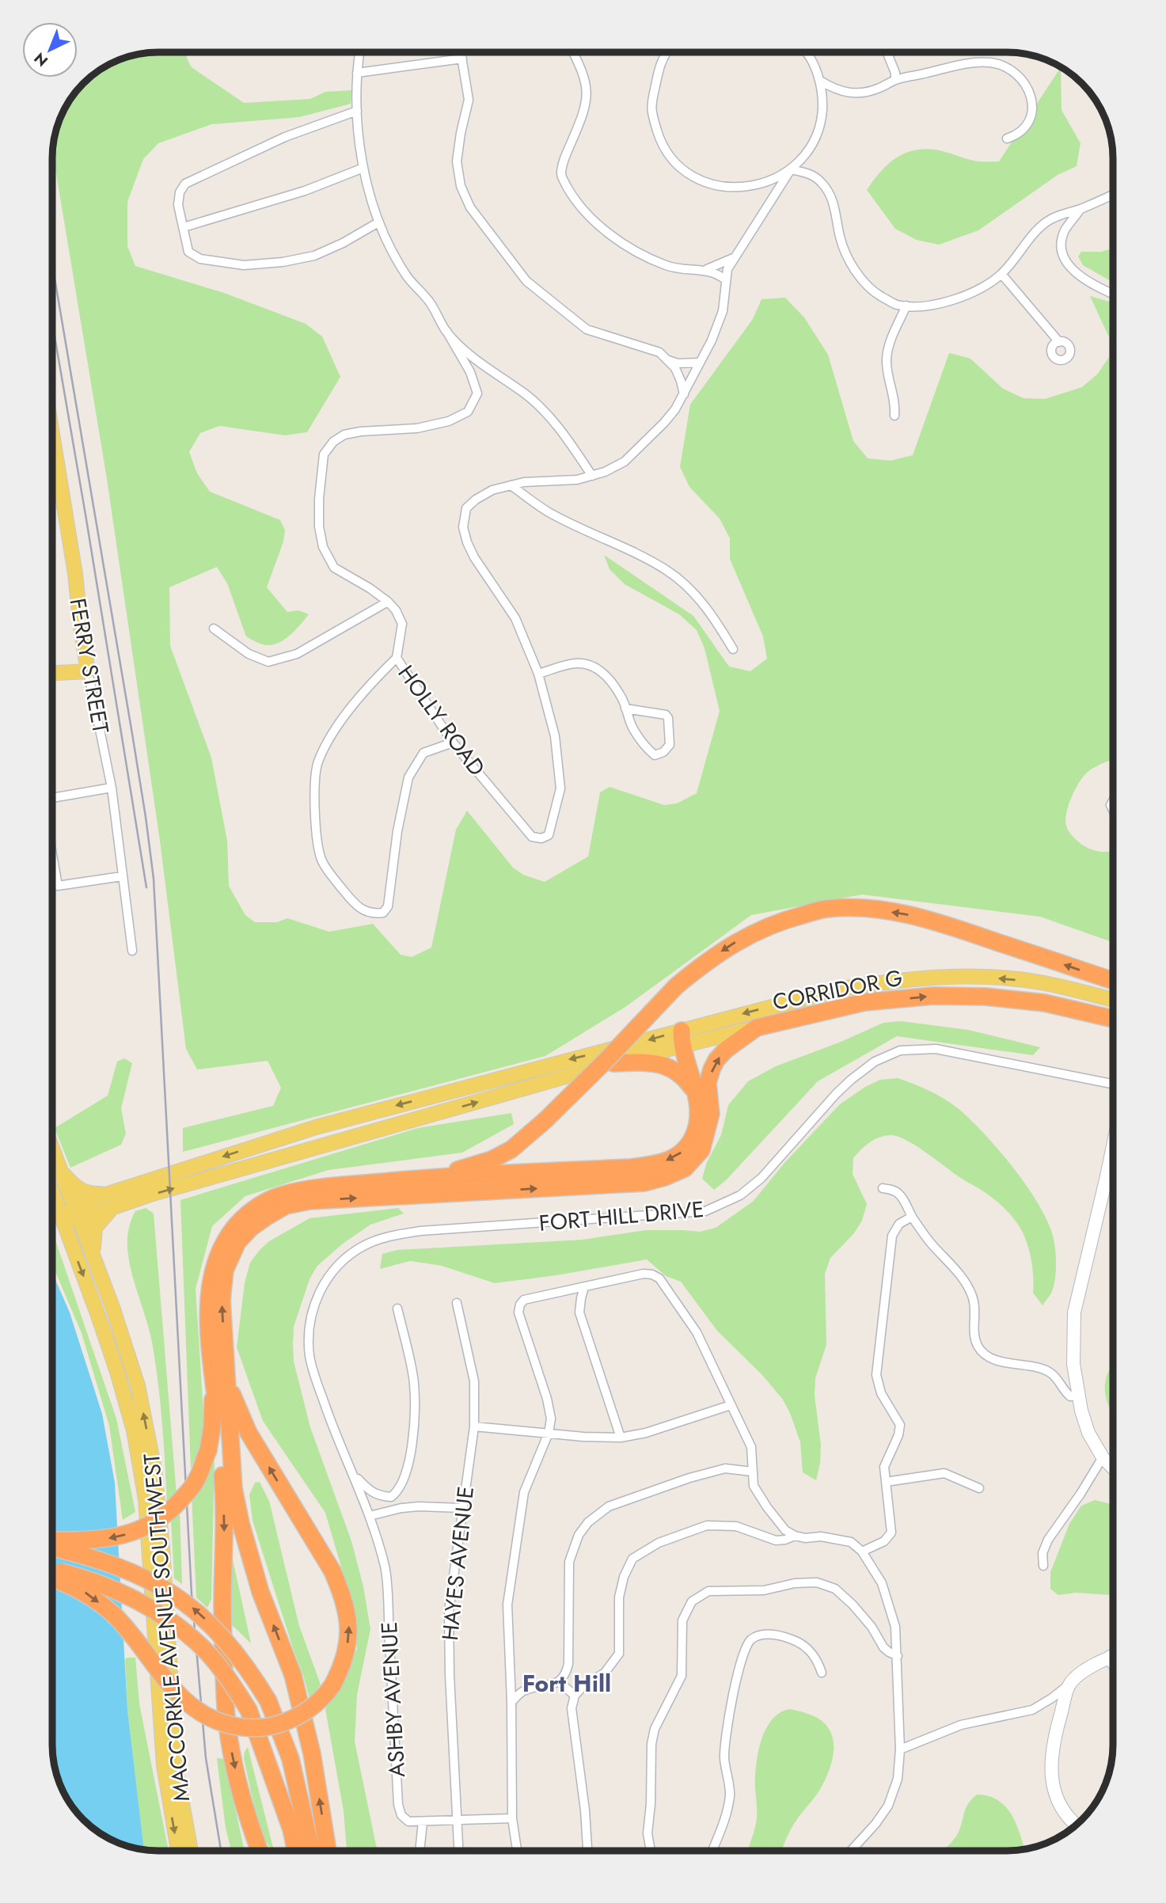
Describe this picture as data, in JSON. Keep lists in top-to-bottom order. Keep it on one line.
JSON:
{"streets":{"highway":["CORRIDOR G"],"main road":["FERRY STREET","MACCORKLE AVENUE SOUTHWEST"],"street":["HOLLY ROAD","FORT HILL DRIVE","HAYES AVENUE","ASHBY AVENUE"]},"crossings":[["FORT HILL DRIVE","ASHBY AVENUE"],["HAYES AVENUE","ASHBY AVENUE"]],"one_way":["CORRIDOR G"],"districts":["Fort Hill"],"north":"bottom left"}
